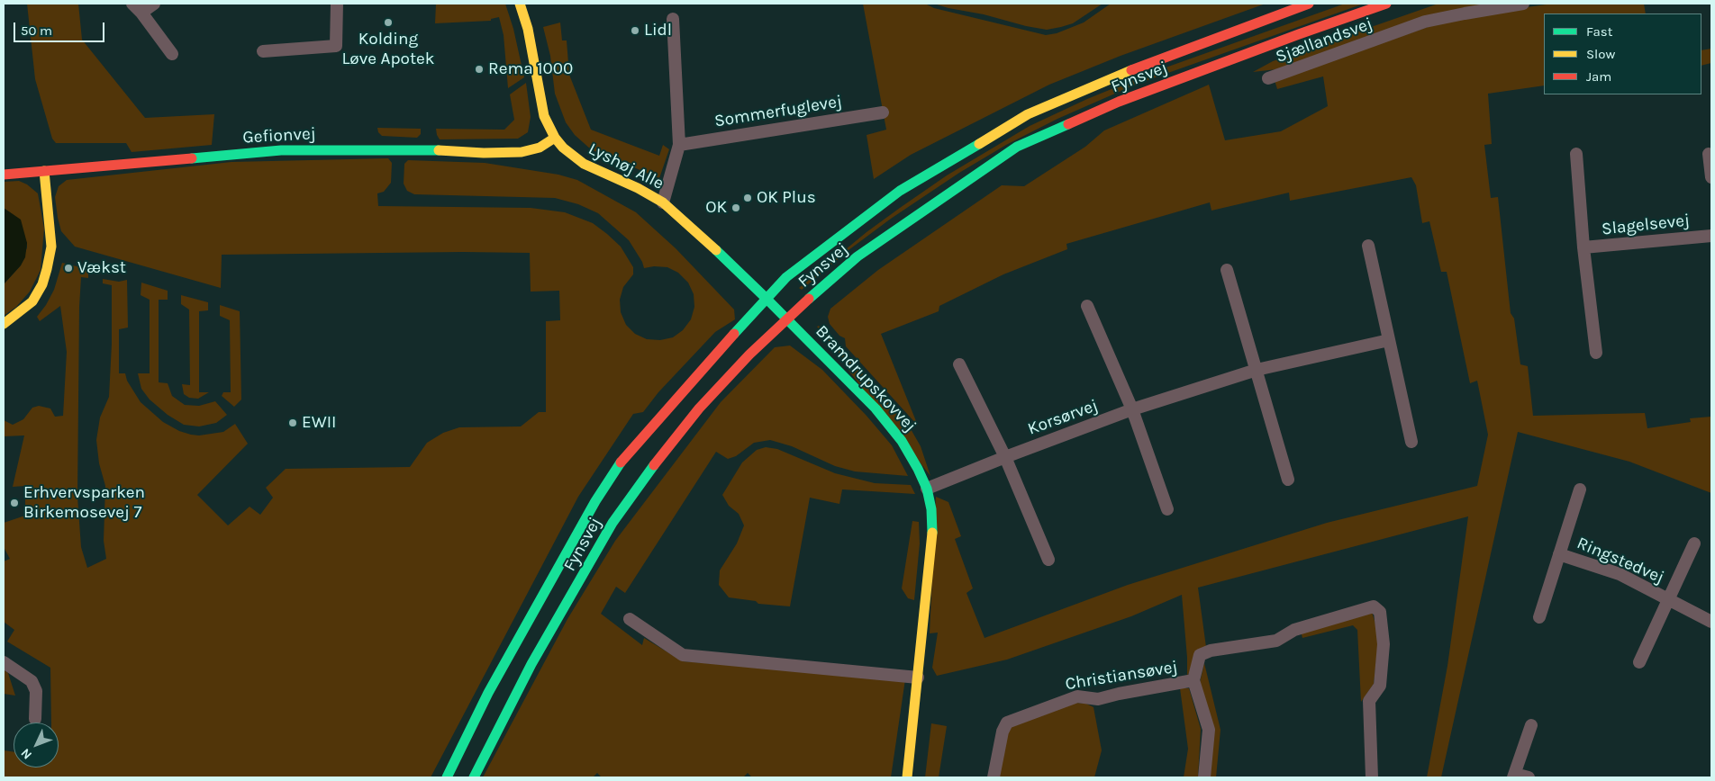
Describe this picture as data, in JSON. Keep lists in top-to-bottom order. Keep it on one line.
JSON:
{"streets":{"main road":["Fynsvej","Gefionvej","Lyshøj Alle","Bramdrupskovvej"],"street":["Sjællandsvej","Sommerfuglevej","Slagelsevej","Korsørvej","Ringstedvej","Christiansøvej"]},"crossings":[["Fynsvej","Lyshøj Alle"],["Fynsvej","Bramdrupskovvej"],["Gefionvej","Lyshøj Alle"],["Lyshøj Alle","Bramdrupskovvej"],["Bramdrupskovvej","Korsørvej"]],"places":["Kolding Løve Apotek","Lidl","Rema 1000","OK Plus","OK","Vækst","EWII","Erhvervsparken Birkemosevej 7"],"legend":["Fast","Slow","Jam"],"scale_bar":"50 m","north":"bottom left"}
